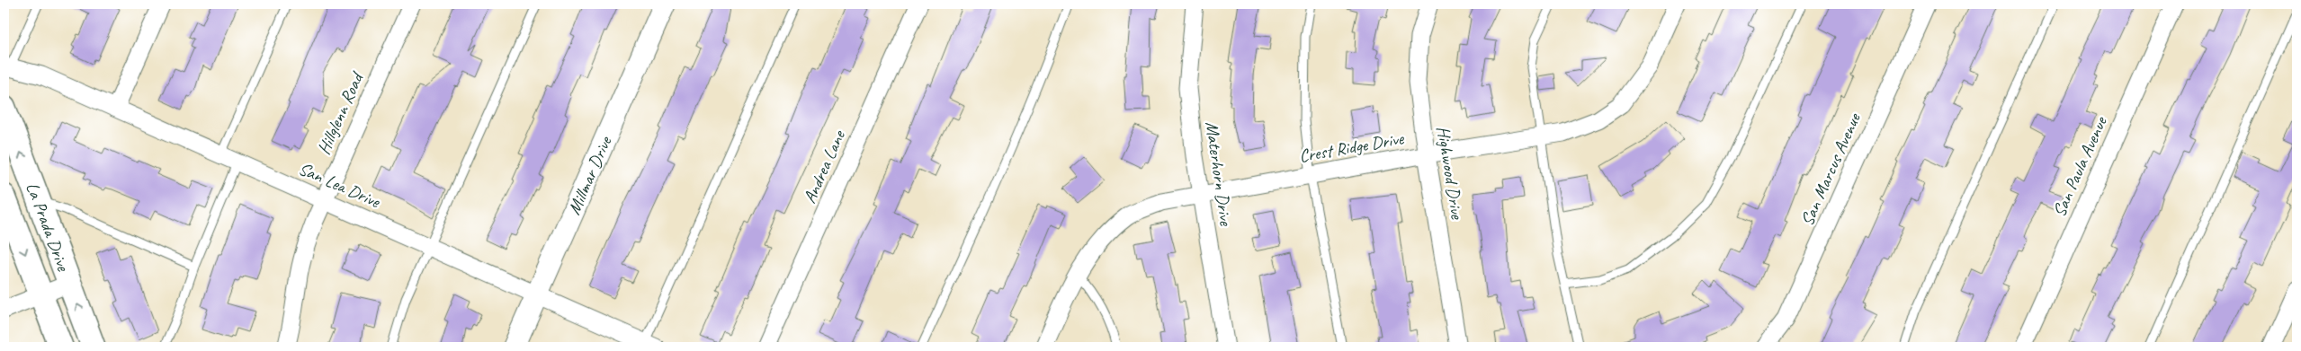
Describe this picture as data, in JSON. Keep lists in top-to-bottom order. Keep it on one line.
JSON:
{"streets":{"main road":["La Prada Drive"],"street":["Hillglenn Road","Crest Ridge Drive","Andrea Lane","San Paula Avenue","San Marcus Avenue","Highwood Drive","Materhorn Drive","Millmar Drive","San Lea Drive"]},"crossings":[["Hillglenn Road","San Lea Drive"],["Crest Ridge Drive","Highwood Drive"],["Crest Ridge Drive","Materhorn Drive"],["Millmar Drive","San Lea Drive"]]}
